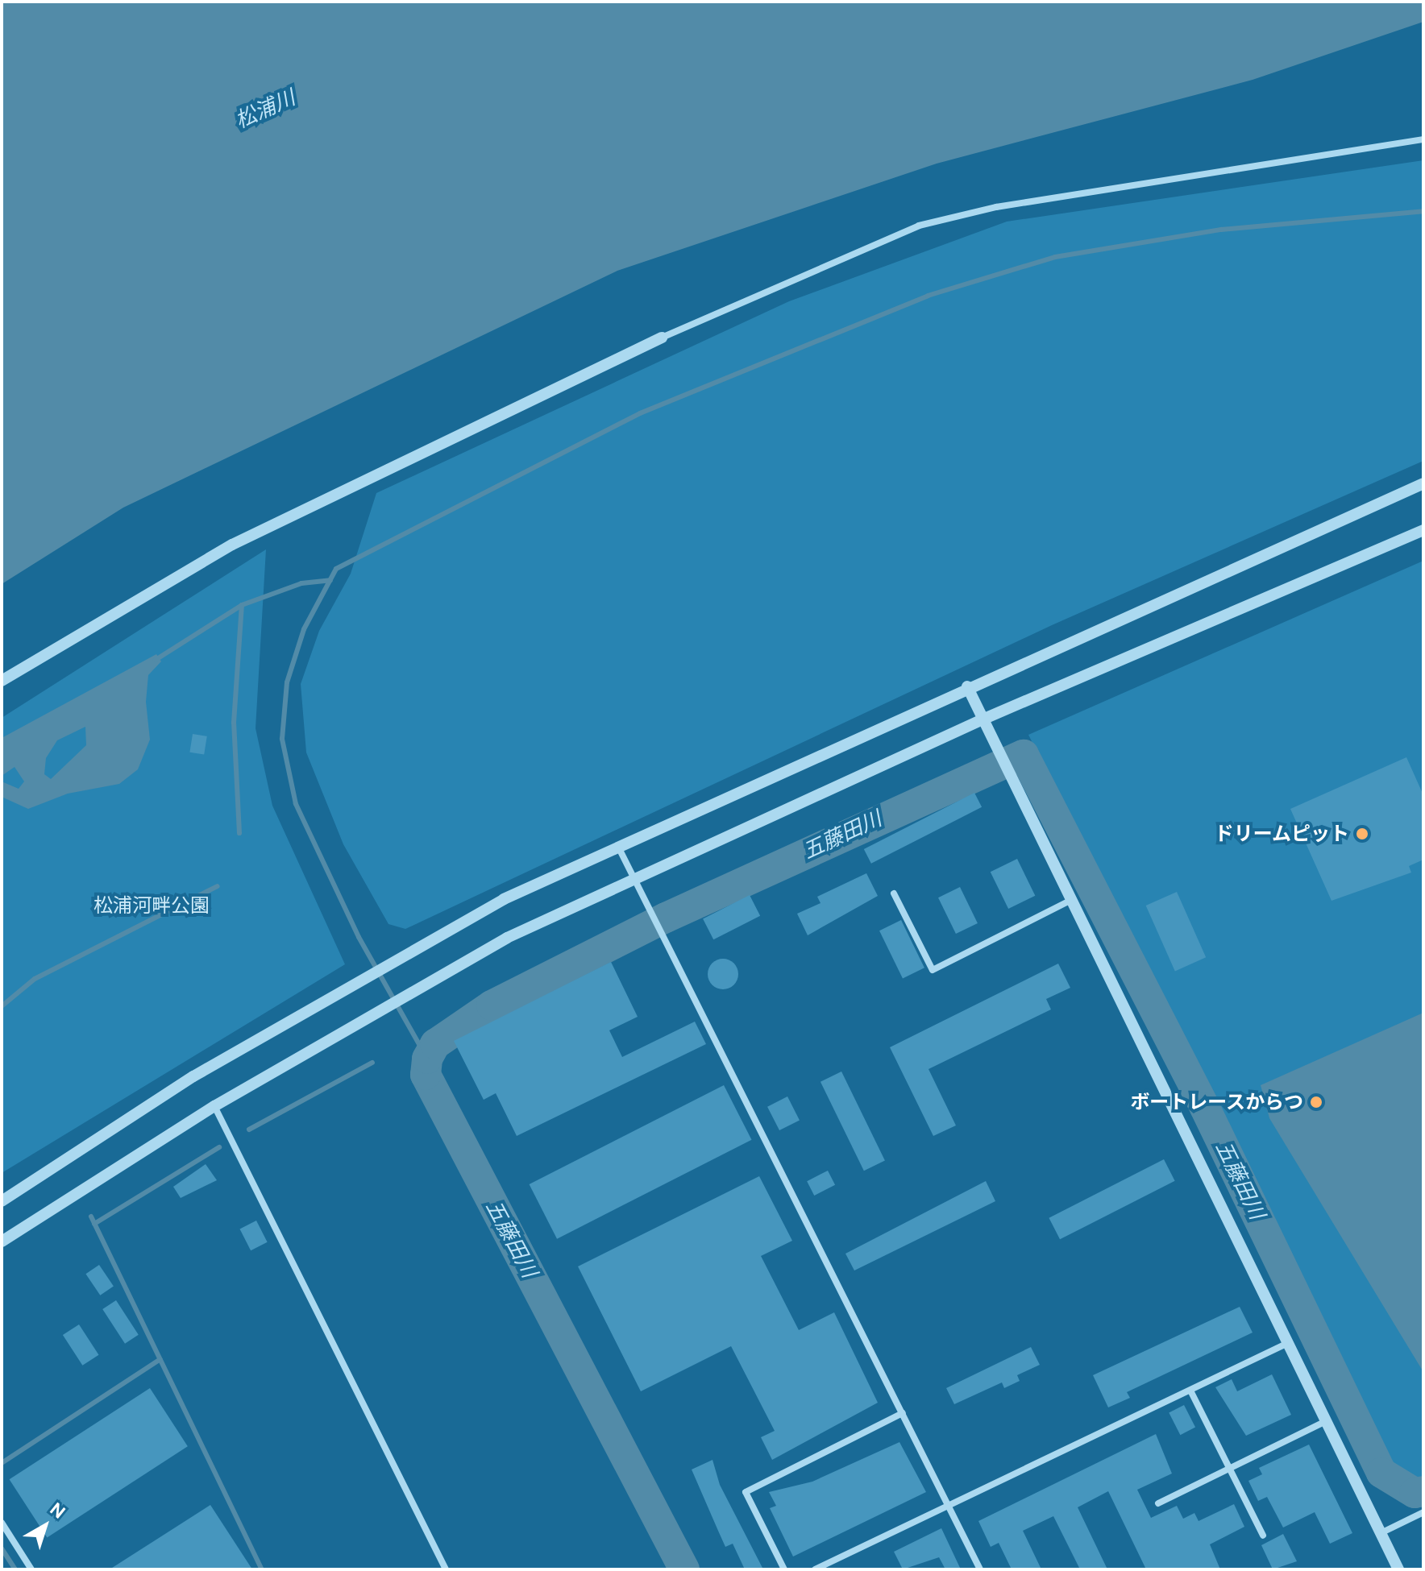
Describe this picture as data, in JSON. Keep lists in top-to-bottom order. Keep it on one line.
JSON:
{"water":["松浦川","五藤田川"],"parks":["松浦河畔公園"],"places":["ドリームピット","ボートレースからつ"],"north":"top right"}
